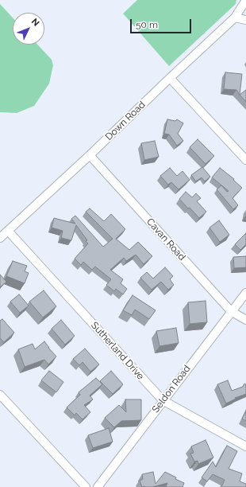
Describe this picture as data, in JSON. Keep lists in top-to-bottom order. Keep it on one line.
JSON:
{"streets":{"street":["Down Road","Cavan Road","Sutherland Drive","Seldon Road"]},"crossings":[["Down Road","Cavan Road"],["Down Road","Sutherland Drive"],["Cavan Road","Seldon Road"],["Sutherland Drive","Seldon Road"]],"scale_bar":"50 m","north":"top right"}
